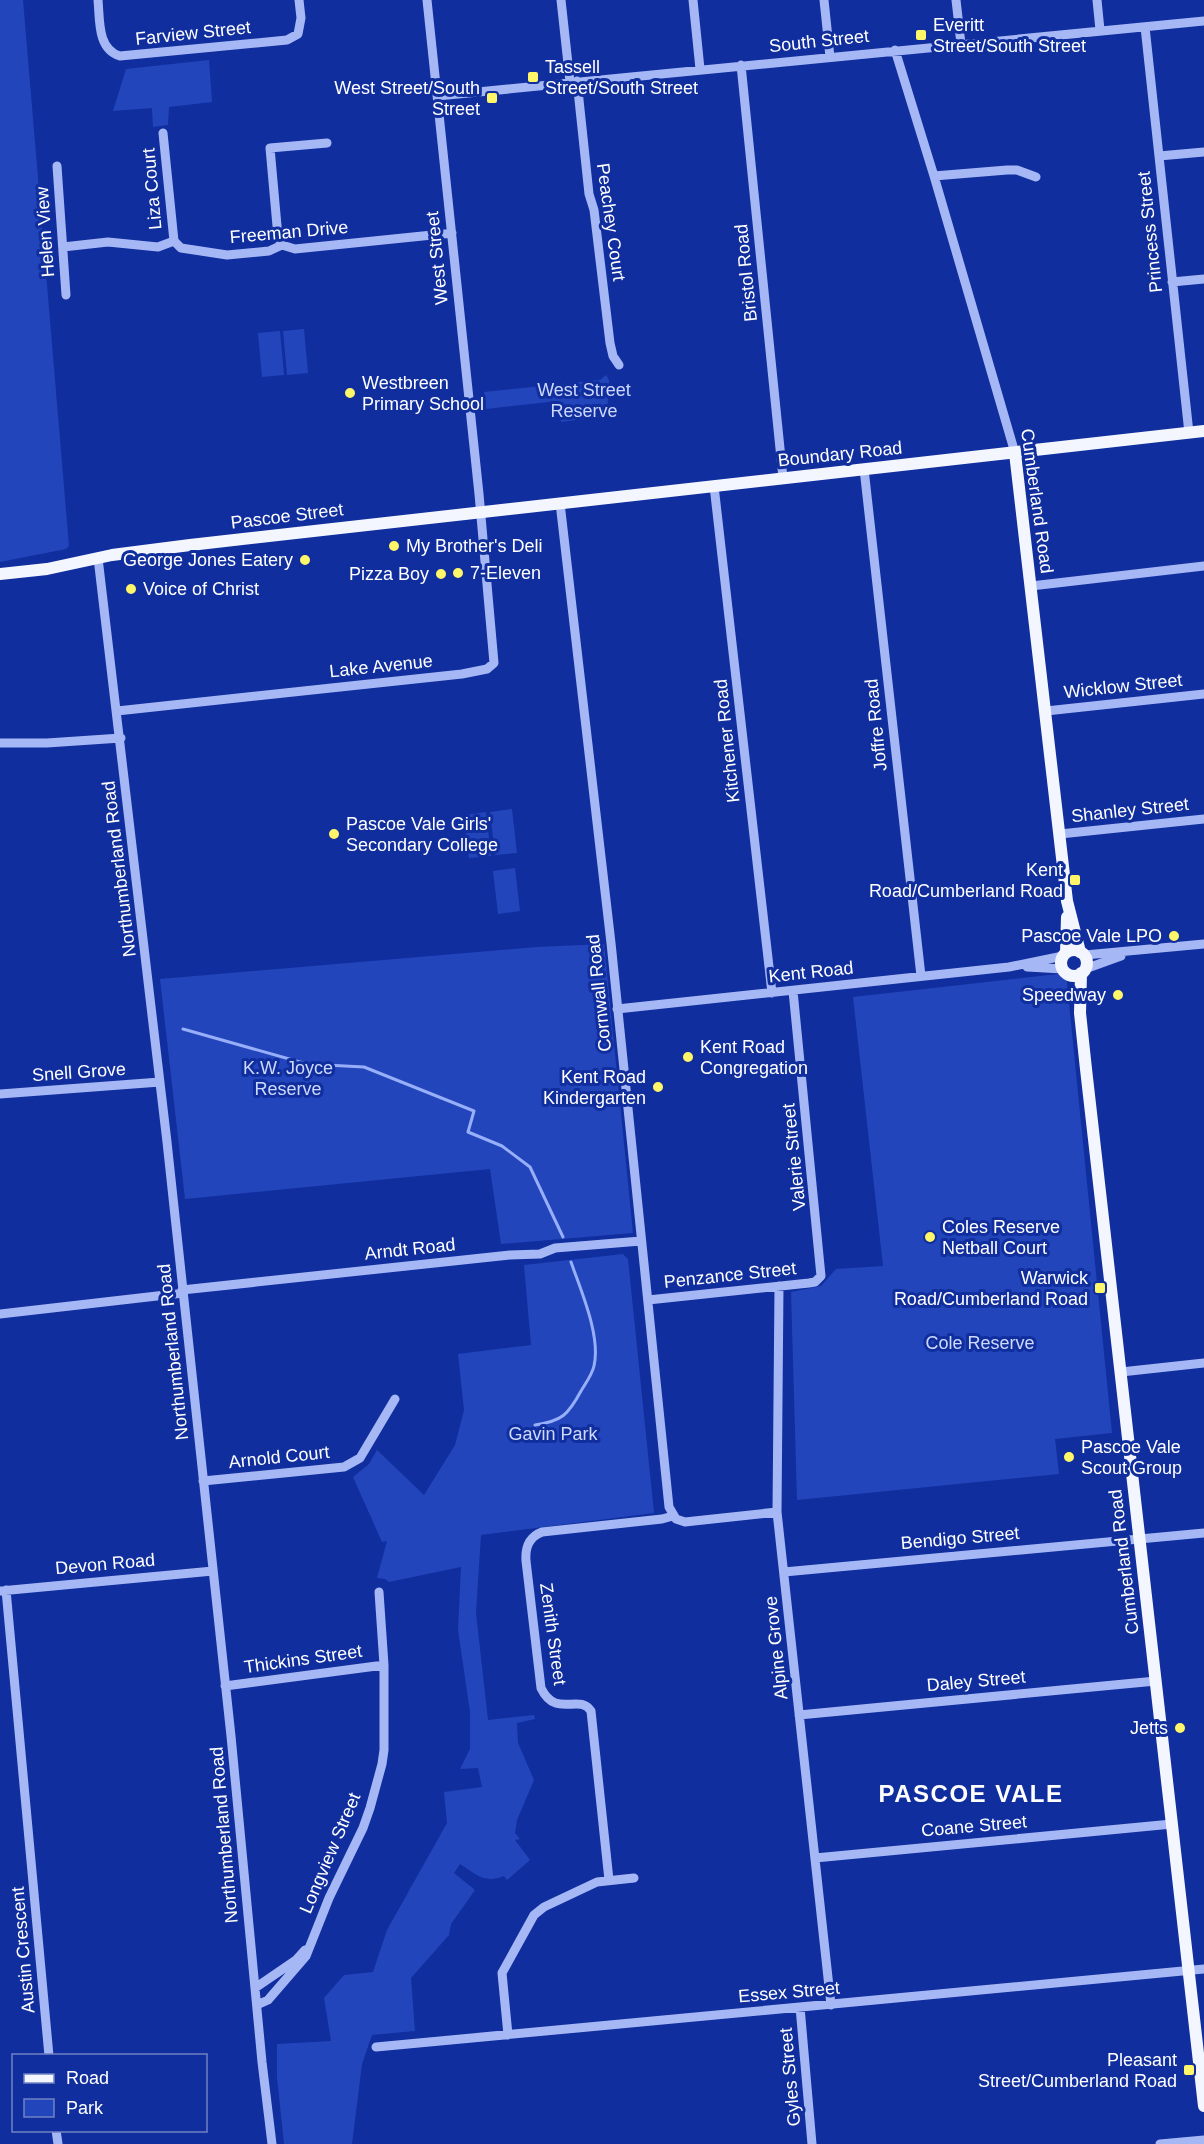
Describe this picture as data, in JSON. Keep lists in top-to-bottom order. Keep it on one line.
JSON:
{"streets":{"main road":["Boundary Road","Cumberland Road","Pascoe Street"],"street":["Farview Street","South Street","Liza Court","Peachey Court","Helen View","Freeman Drive","Princess Street","West Street","Bristol Road","Lake Avenue","Wicklow Street","Joffre Road","Kitchener Road","Shanley Street","Northumberland Road","Kent Road","Cornwall Road","Snell Grove","Valerie Street","Arndt Road","Penzance Street","Arnold Court","Bendigo Street","Devon Road","Zenith Street","Alpine Grove","Thickins Street","Daley Street","Coane Street","Longview Street","Austin Crescent","Essex Street","Gyles Street"]},"crossings":[["South Street","Peachey Court"],["South Street","Princess Street"],["South Street","West Street"],["South Street","Bristol Road"],["South Street","Cumberland Road"],["Liza Court","Freeman Drive"],["Helen View","Freeman Drive"],["Freeman Drive","West Street"],["Princess Street","Boundary Road"],["West Street","Boundary Road"],["West Street","Pascoe Street"],["West Street","Lake Avenue"],["Bristol Road","Boundary Road"],["Boundary Road","Cumberland Road"],["Boundary Road","Pascoe Street"],["Boundary Road","Lake Avenue"],["Boundary Road","Joffre Road"],["Boundary Road","Kitchener Road"],["Boundary Road","Cornwall Road"],["Cumberland Road","Wicklow Street"],["Cumberland Road","Shanley Street"],["Cumberland Road","Kent Road"],["Cumberland Road","Bendigo Street"],["Cumberland Road","Daley Street"],["Cumberland Road","Coane Street"],["Cumberland Road","Essex Street"],["Pascoe Street","Lake Avenue"],["Pascoe Street","Northumberland Road"],["Lake Avenue","Northumberland Road"],["Joffre Road","Kent Road"],["Kitchener Road","Kent Road"],["Northumberland Road","Snell Grove"],["Northumberland Road","Arndt Road"],["Northumberland Road","Arnold Court"],["Northumberland Road","Devon Road"],["Northumberland Road","Thickins Street"],["Northumberland Road","Longview Street"],["Kent Road","Cornwall Road"],["Kent Road","Valerie Street"],["Cornwall Road","Arndt Road"],["Cornwall Road","Penzance Street"],["Cornwall Road","Zenith Street"],["Valerie Street","Penzance Street"],["Penzance Street","Alpine Grove"],["Bendigo Street","Alpine Grove"],["Devon Road","Austin Crescent"],["Alpine Grove","Daley Street"],["Alpine Grove","Coane Street"],["Alpine Grove","Essex Street"],["Thickins Street","Longview Street"],["Essex Street","Gyles Street"]],"districts":["PASCOE VALE"],"parks":["West Street Reserve","K.W. Joyce Reserve","Cole Reserve","Gavin Park"],"places":{"transit":["Everitt Street/South Street","Tassell Street/South Street","West Street/South Street","Kent Road/Cumberland Road","Warwick Road/Cumberland Road","Pleasant Street/Cumberland Road"],"other":["Westbreen Primary School","My Brother's Deli","George Jones Eatery","7-Eleven","Pizza Boy","Voice of Christ","Pascoe Vale Girls' Secondary College","Pascoe Vale LPO","Speedway","Kent Road Congregation","Kent Road Kindergarten","Coles Reserve Netball Court","Pascoe Vale Scout Group","Jetts"]},"legend":["Road","Park"]}
